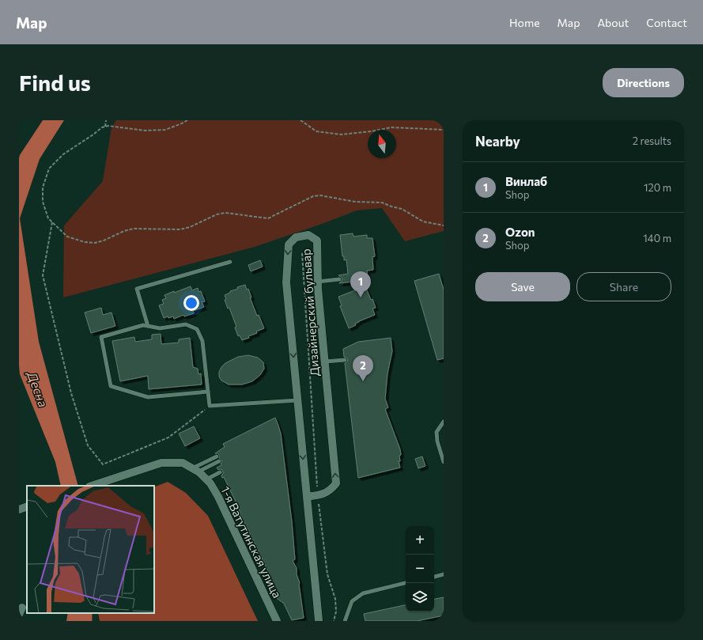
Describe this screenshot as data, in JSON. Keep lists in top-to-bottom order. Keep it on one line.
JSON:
{"streets":{"street":["Дизайнерский бульвар","1-я Ватутинская улица"]},"water":["Десна"],"north":"top","page":{"header":"Map","nav":["Home","Map","About","Contact"],"buttons":["Directions",["Save","Share"]],"title":"Find us","heading":["Nearby","2 results"],"list":[{"mark":"1","name":"Винлаб","note":"Shop","value":"120 m"},{"mark":"2","name":"Ozon","note":"Shop","value":"140 m"}],"pins":["1","2"],"map_buttons":["+","−"]}}
